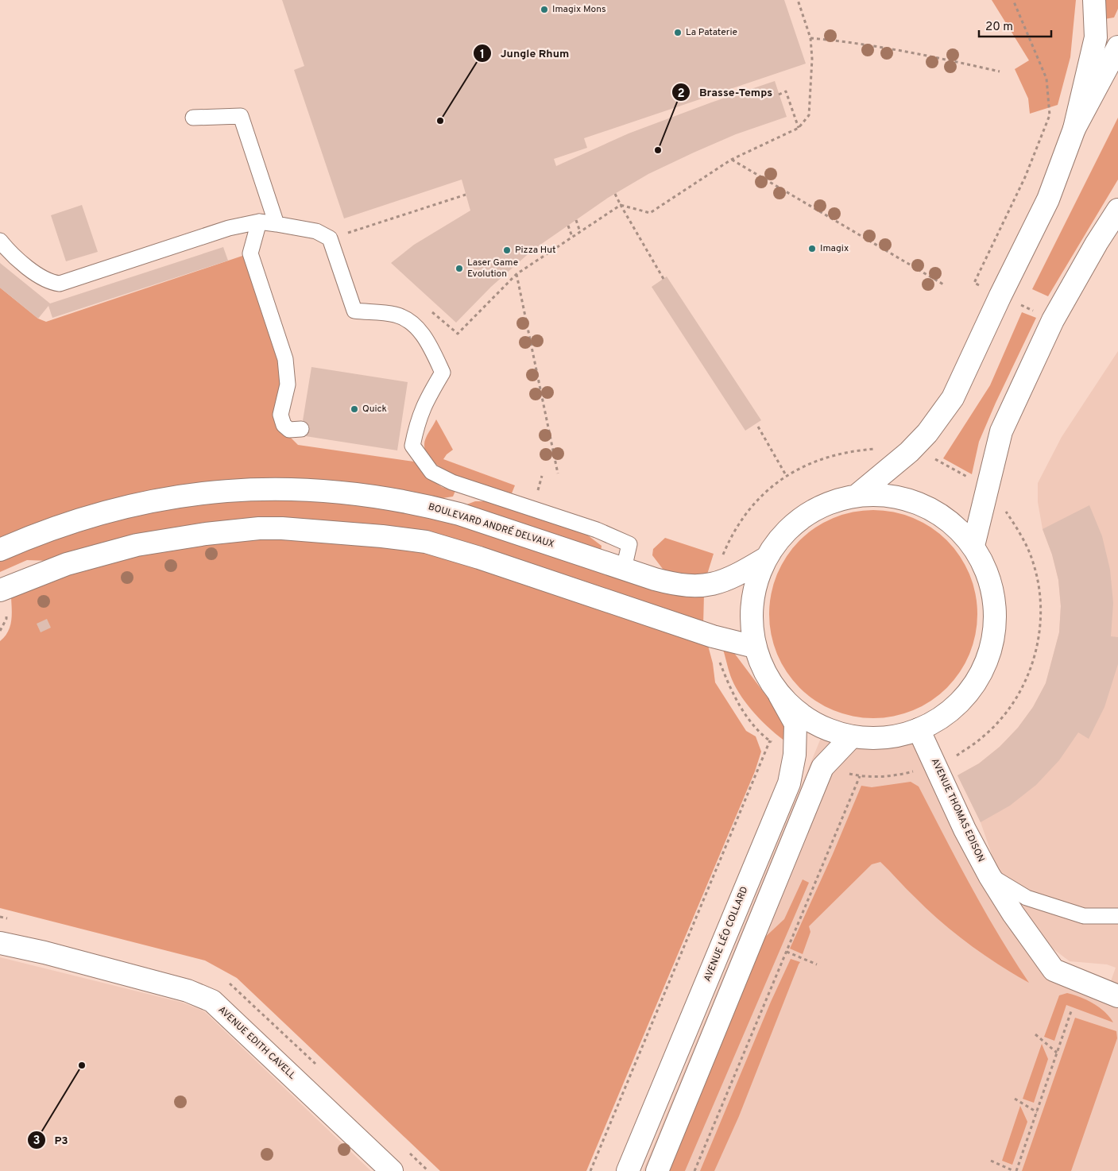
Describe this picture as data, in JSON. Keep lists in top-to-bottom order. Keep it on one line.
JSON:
{"streets":{"main road":["BOULEVARD ANDRÉ DELVAUX","AVENUE THOMAS EDISON","AVENUE LÉO COLLARD","AVENUE EDITH CAVELL"]},"places":["Imagix Mons","La Pataterie","Jungle Rhum","Brasse-Temps","Imagix","Pizza Hut","Laser Game Evolution","Quick","P3"],"scale_bar":"20 m"}
